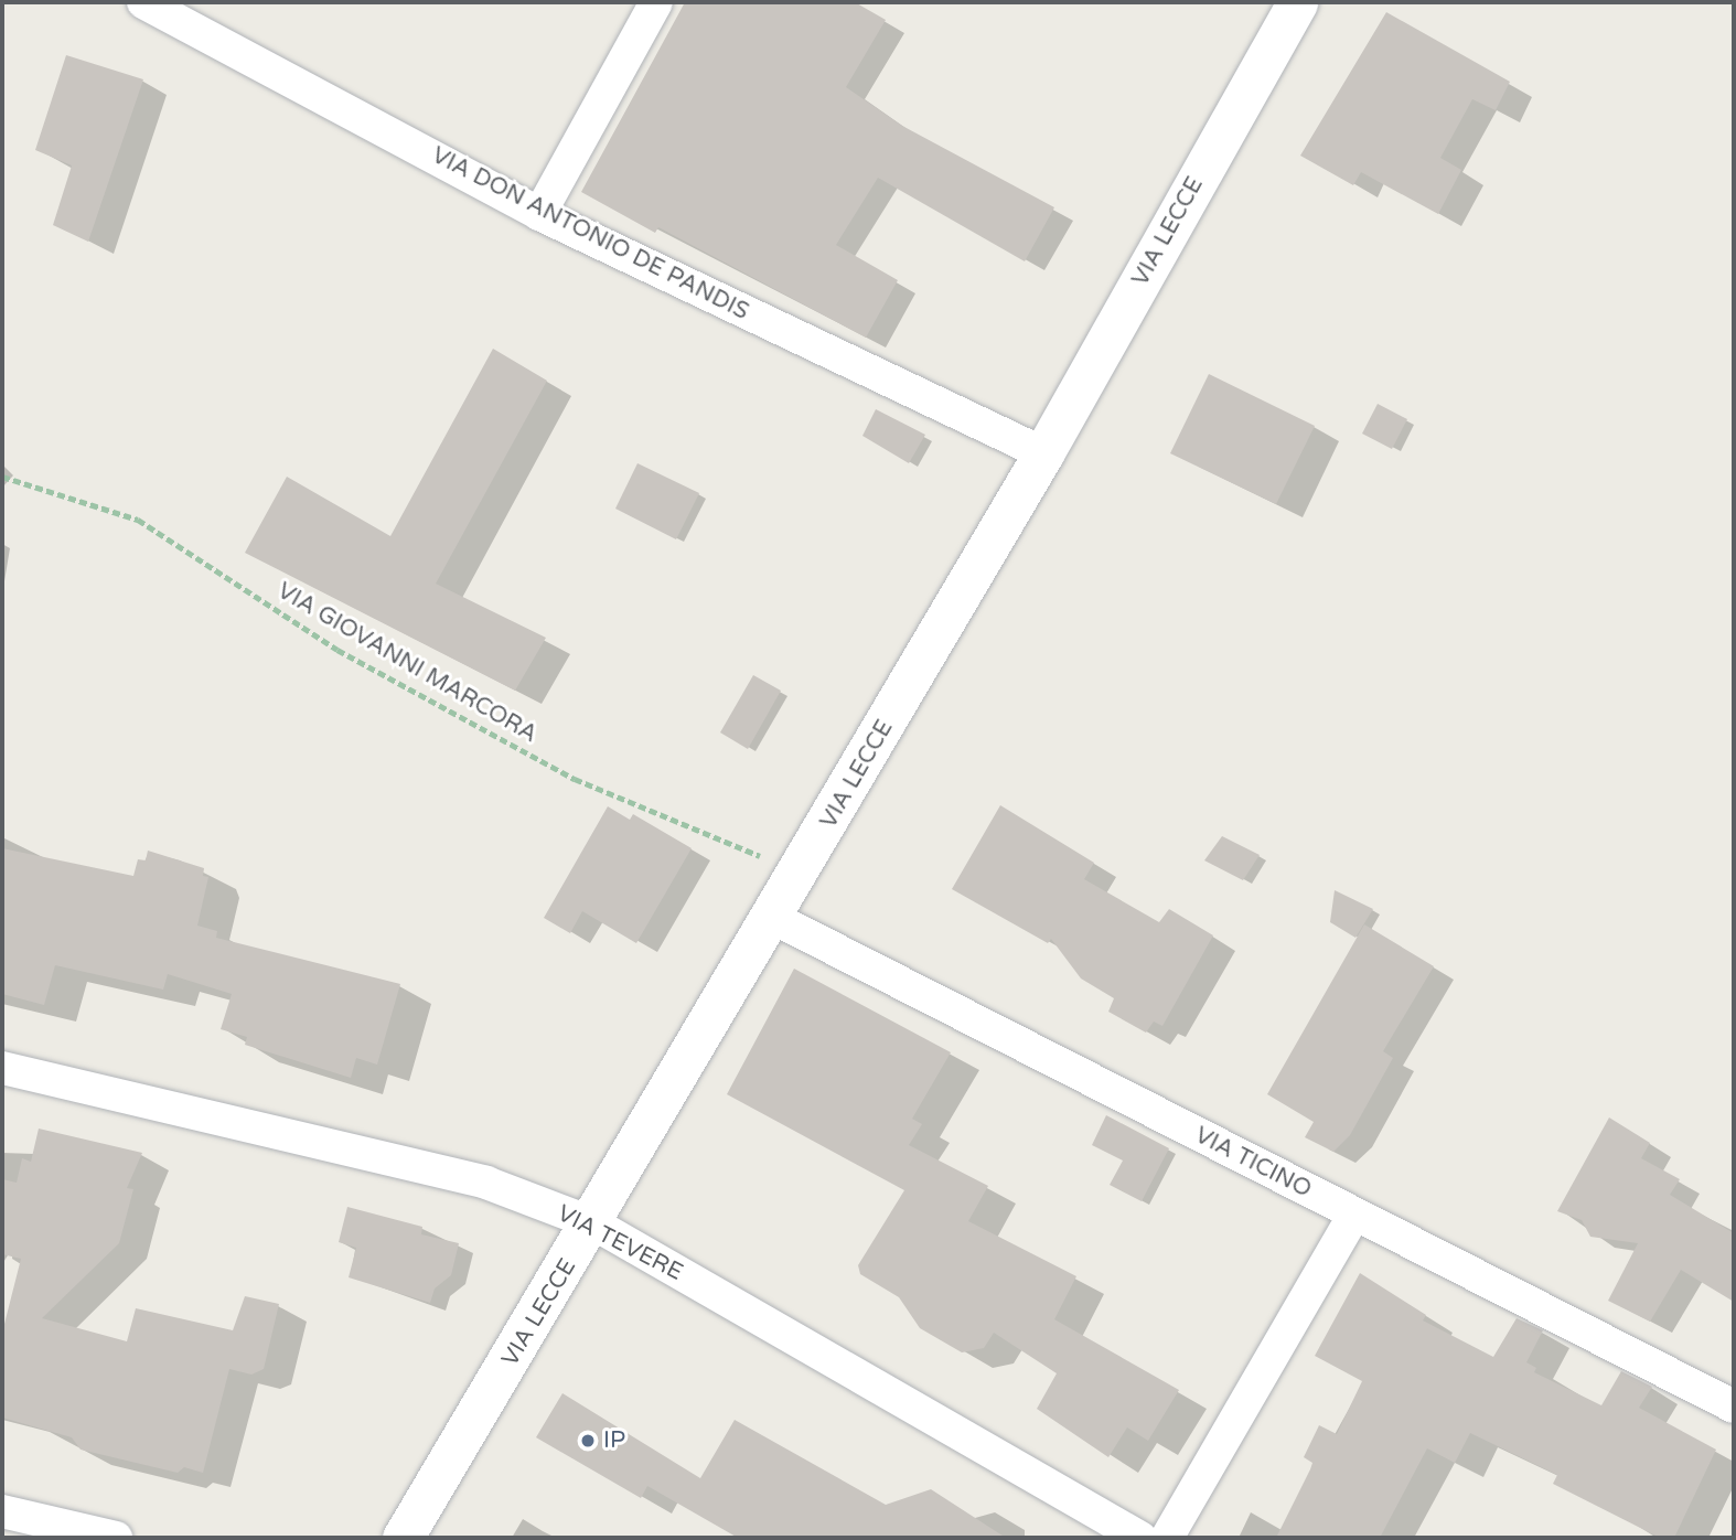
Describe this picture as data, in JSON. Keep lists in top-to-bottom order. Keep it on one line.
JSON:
{"streets":{"street":["VIA LECCE","VIA DON ANTONIO DE PANDIS","VIA TICINO","VIA TEVERE"],"path":["VIA GIOVANNI MARCORA"]},"crossings":[["VIA LECCE","VIA DON ANTONIO DE PANDIS"],["VIA LECCE","VIA GIOVANNI MARCORA"],["VIA LECCE","VIA TICINO"],["VIA LECCE","VIA TEVERE"]],"places":["IP"]}
